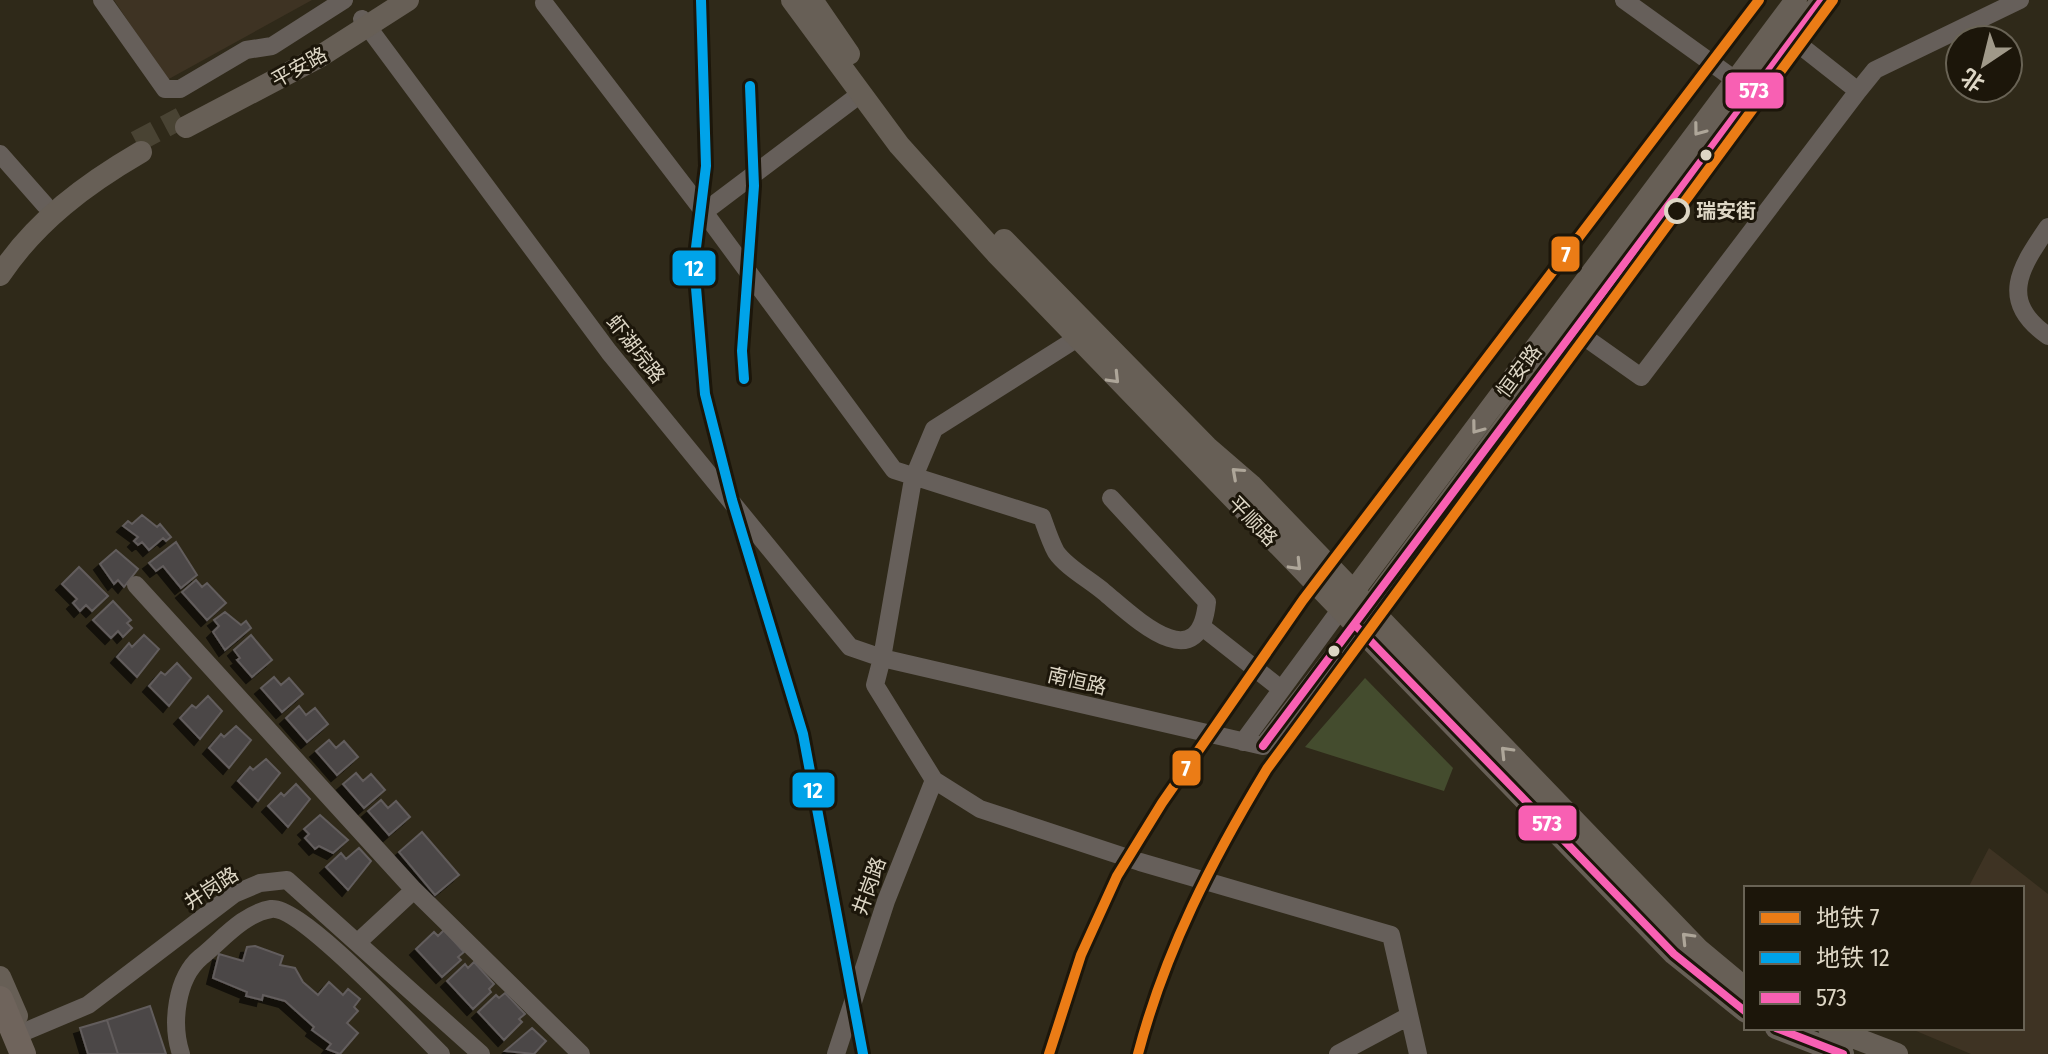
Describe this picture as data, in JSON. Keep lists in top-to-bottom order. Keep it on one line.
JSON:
{"streets":{"main road":["平安路","恒安路","平顺路"],"street":["虾湖垸路","南恒路","井岗路"]},"crossings":[["平安路","虾湖垸路"],["虾湖垸路","南恒路"],["恒安路","平顺路"],["恒安路","南恒路"]],"places":["瑞安街"],"lines":["metro line 7","metro line 12","transit line 573"],"legend":["地铁 7","地铁 12","573"],"north":"bottom left"}
